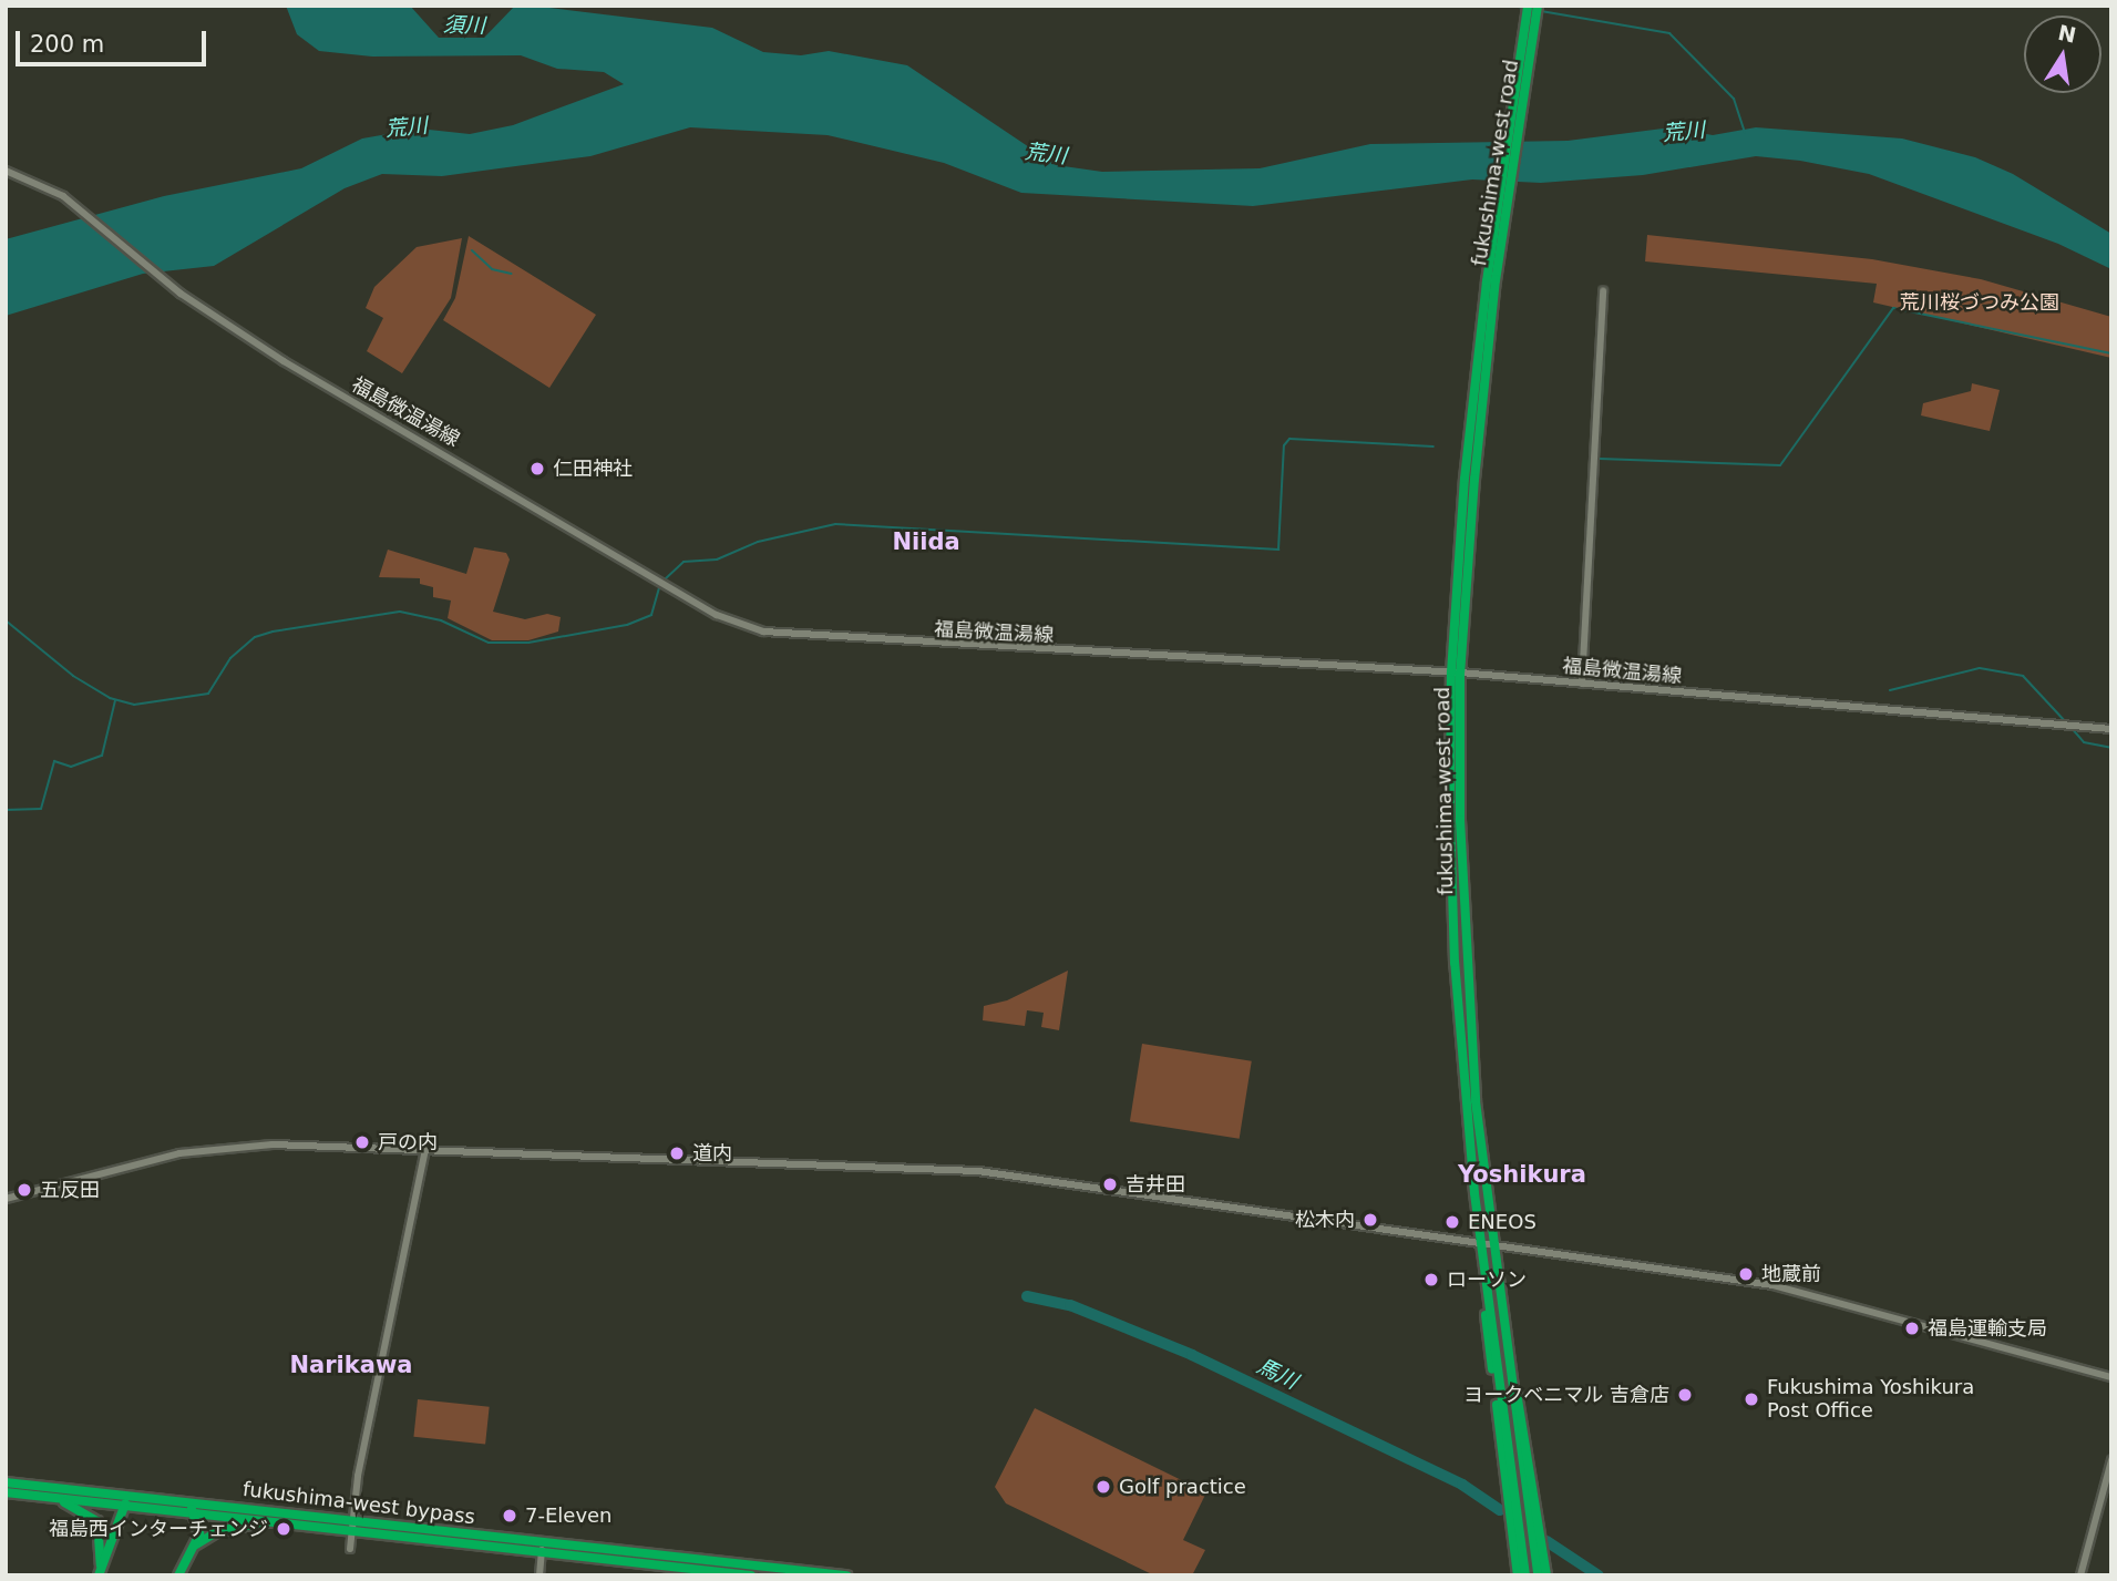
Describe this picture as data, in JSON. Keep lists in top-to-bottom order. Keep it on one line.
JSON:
{"streets":{"highway":["fukushima-west road","fukushima-west bypass"],"street":["福島微温湯線"]},"crossings":[["fukushima-west road","福島微温湯線"]],"districts":["Niida","Yoshikura","Narikawa"],"water":["須川","荒川","馬川"],"parks":["荒川桜づつみ公園"],"places":["仁田神社","戸の内","道内","吉井田","五反田","松木内","ENEOS","地蔵前","ローソン","福島運輸支局","ヨークベニマル 吉倉店","Fukushima Yoshikura Post Office","Golf practice","7-Eleven","福島西インターチェンジ"],"scale_bar":"200 m","north":"top"}
